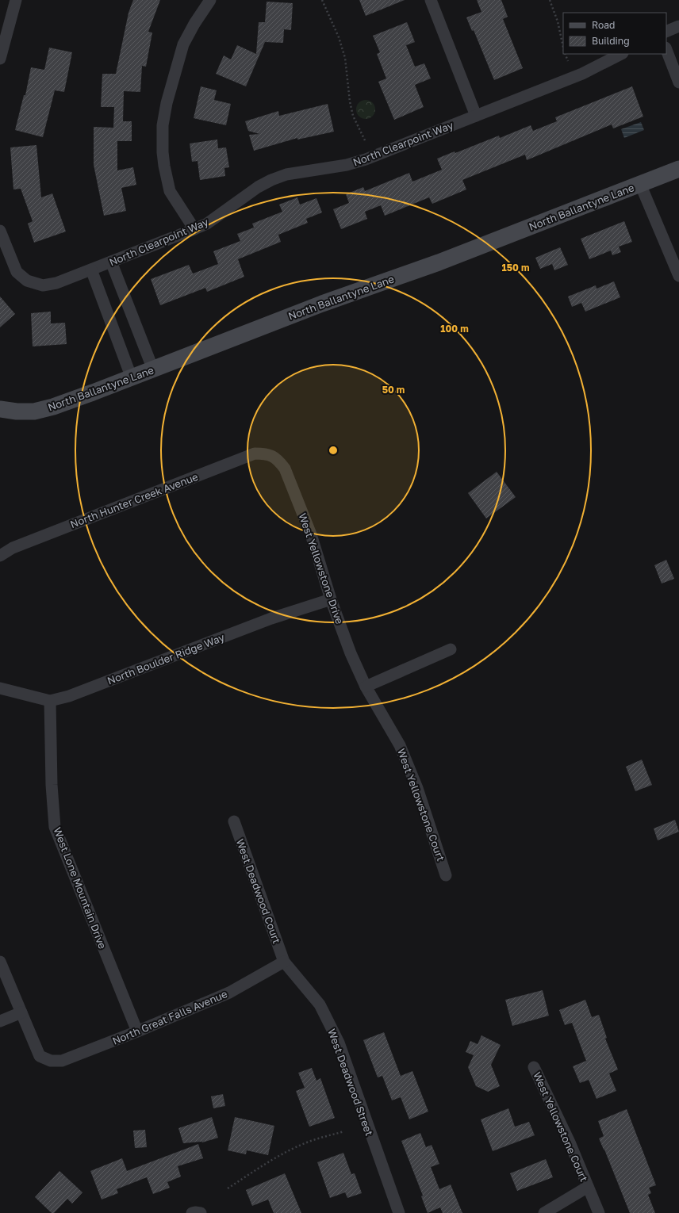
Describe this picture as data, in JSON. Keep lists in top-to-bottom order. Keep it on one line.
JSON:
{"streets":{"street":["North Clearpoint Way","North Ballantyne Lane","North Hunter Creek Avenue","West Yellowstone Drive","North Boulder Ridge Way","West Yellowstone Court","West Lone Mountain Drive","West Deadwood Court","North Great Falls Avenue","West Deadwood Street"]},"crossings":[["North Hunter Creek Avenue","West Yellowstone Drive"],["West Yellowstone Drive","North Boulder Ridge Way"],["West Yellowstone Drive","West Yellowstone Court"],["North Boulder Ridge Way","West Lone Mountain Drive"],["West Lone Mountain Drive","North Great Falls Avenue"],["West Deadwood Court","North Great Falls Avenue"],["West Deadwood Court","West Deadwood Street"],["North Great Falls Avenue","West Deadwood Street"]],"legend":["Road","Building"],"rings":["150 m","100 m","50 m"]}
